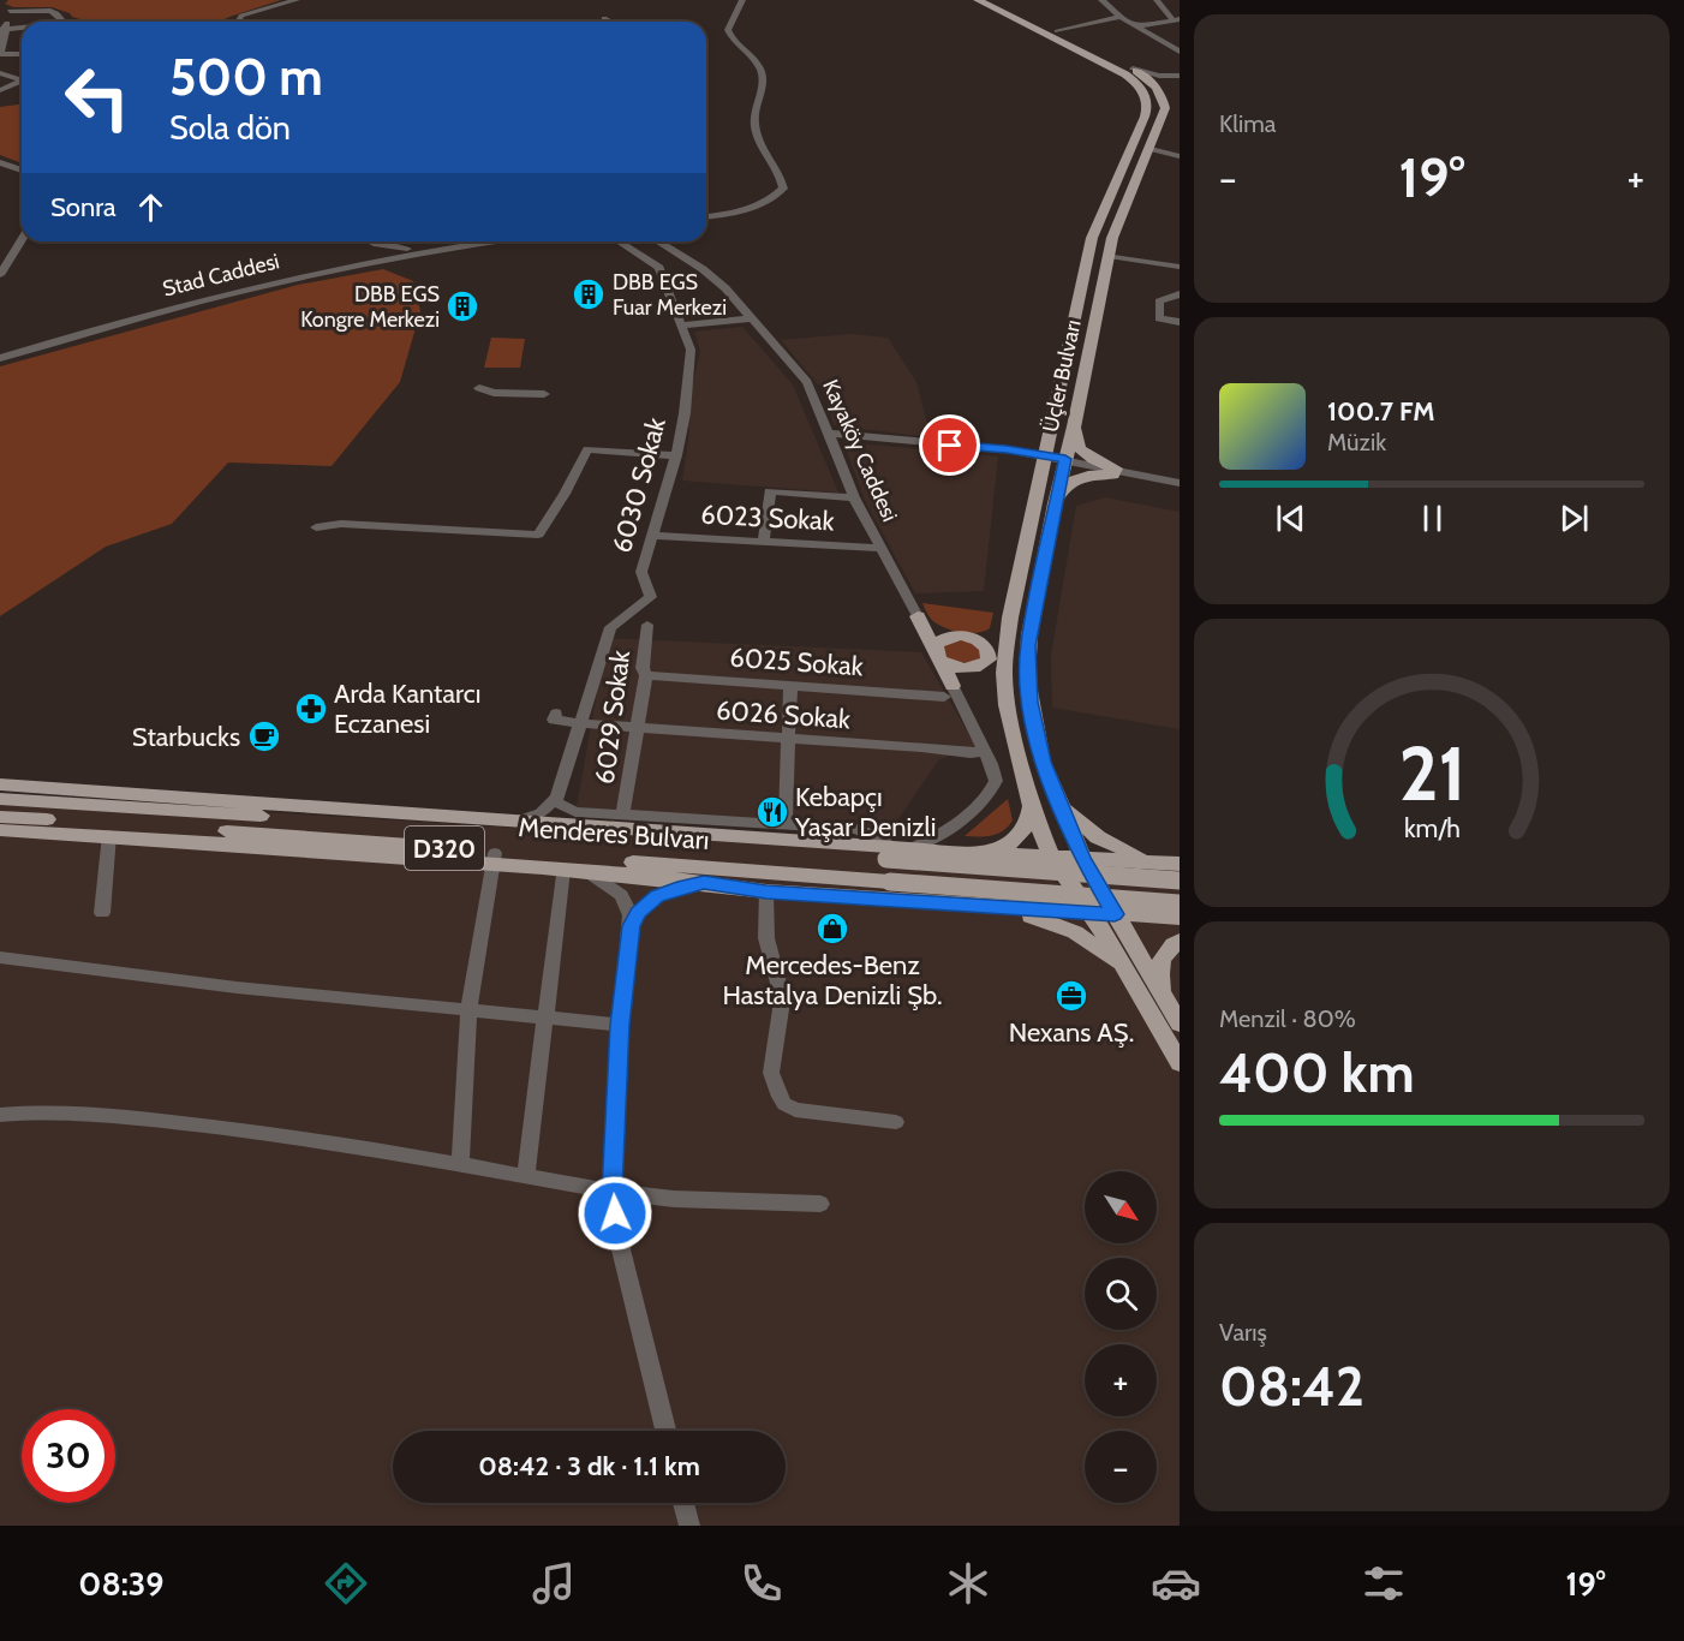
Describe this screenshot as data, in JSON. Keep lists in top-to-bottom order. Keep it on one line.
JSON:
{"streets":{"main road":["Üçler Bulvarı","Menderes Bulvarı","D320"],"street":["Stad Caddesi","Kayaköy Caddesi","6030 Sokak","6023 Sokak","6025 Sokak","6026 Sokak","6029 Sokak"]},"crossings":[["Kayaköy Caddesi","6023 Sokak"],["6030 Sokak","6023 Sokak"],["6030 Sokak","6026 Sokak"],["6025 Sokak","6029 Sokak"],["6026 Sokak","6029 Sokak"]],"places":{"building":["DBB EGS Fuar Merkezi","DBB EGS Kongre Merkezi"],"pharmacy":["Arda Kantarcı Eczanesi"],"cafe":["Starbucks"],"restaurant":["Kebapçı Yaşar Denizli"],"shop":["Mercedes-Benz Hastalya Denizli Şb."],"office":["Nexans AŞ."]},"north":"bottom right","page":{"tile":["Klima",["Menzil · 80%","400 km"],["Varış","08:42"]],"turn":["500 m","Sola dön"],"heat":["−","19°","+"],"then":"Sonra","song":["100.7 FM","Müzik"],"map_buttons":["+","−"],"limit":"30","trip":"08:42 · 3 dk · 1.1 km","tabs":["08:39","19°"],"gauge":["21","km/h"]}}
